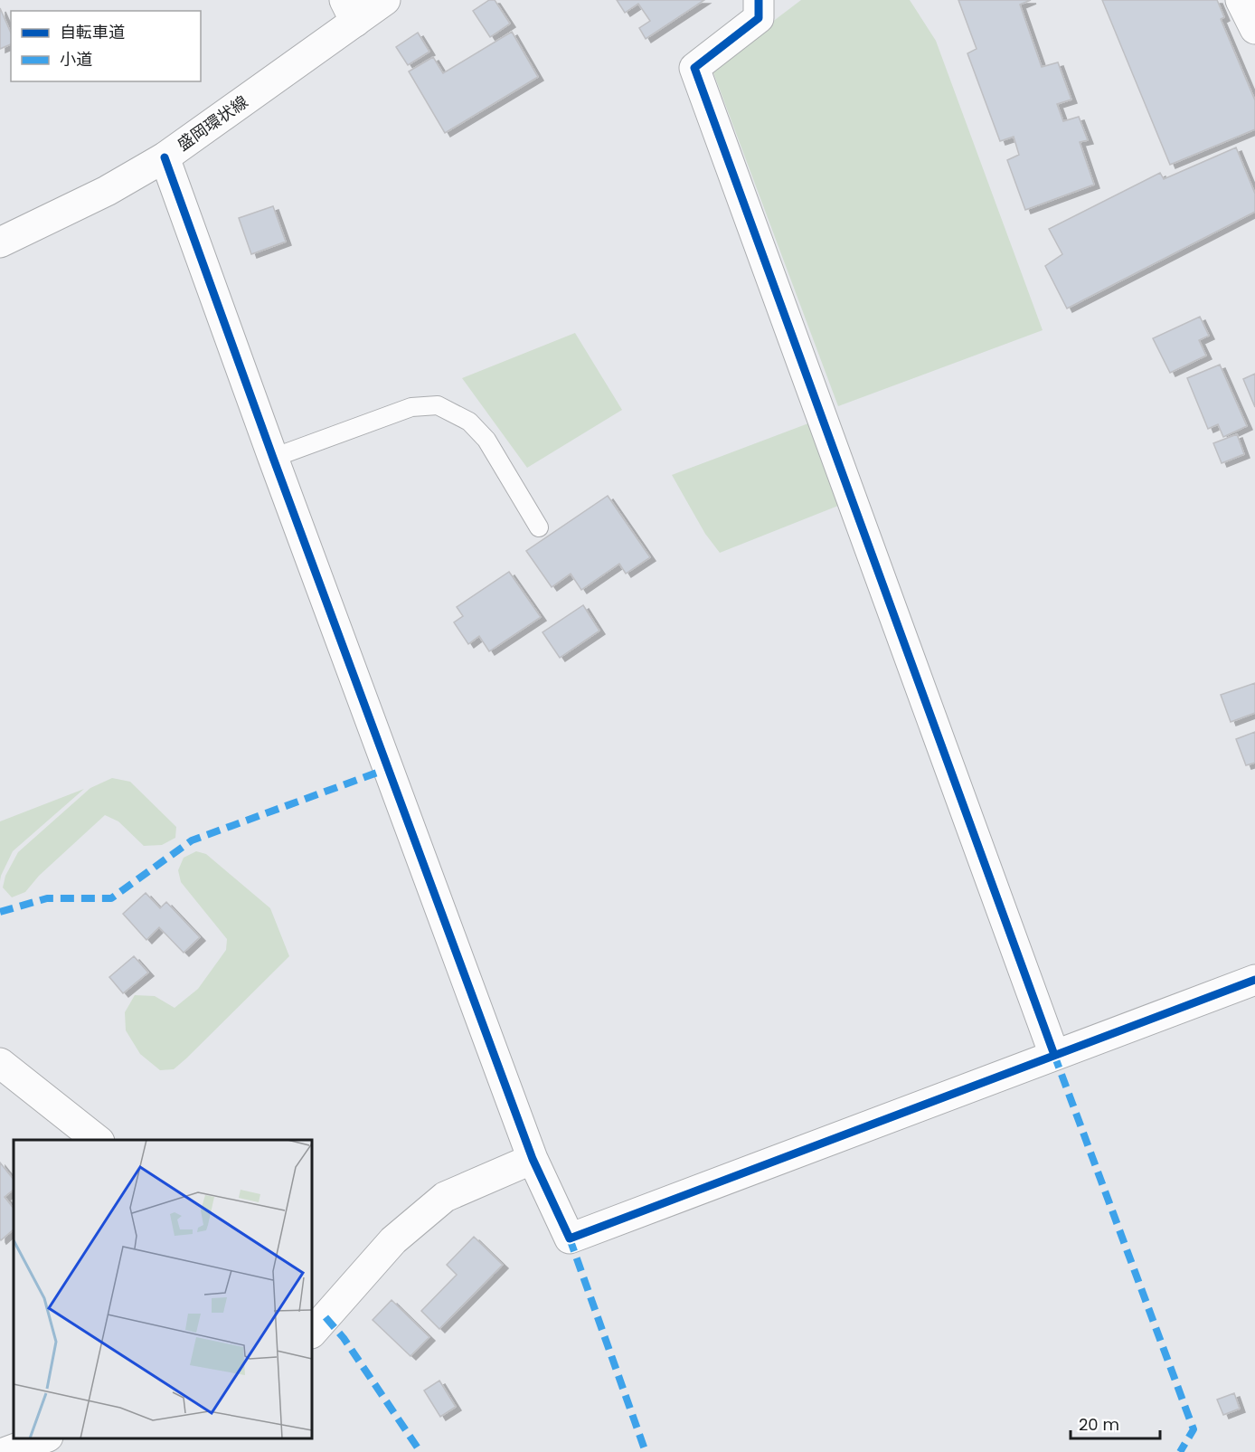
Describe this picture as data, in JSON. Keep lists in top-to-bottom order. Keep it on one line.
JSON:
{"streets":{"street":["盛岡環状線"]},"legend":["自転車道","小道"],"scale_bar":"20 m"}
